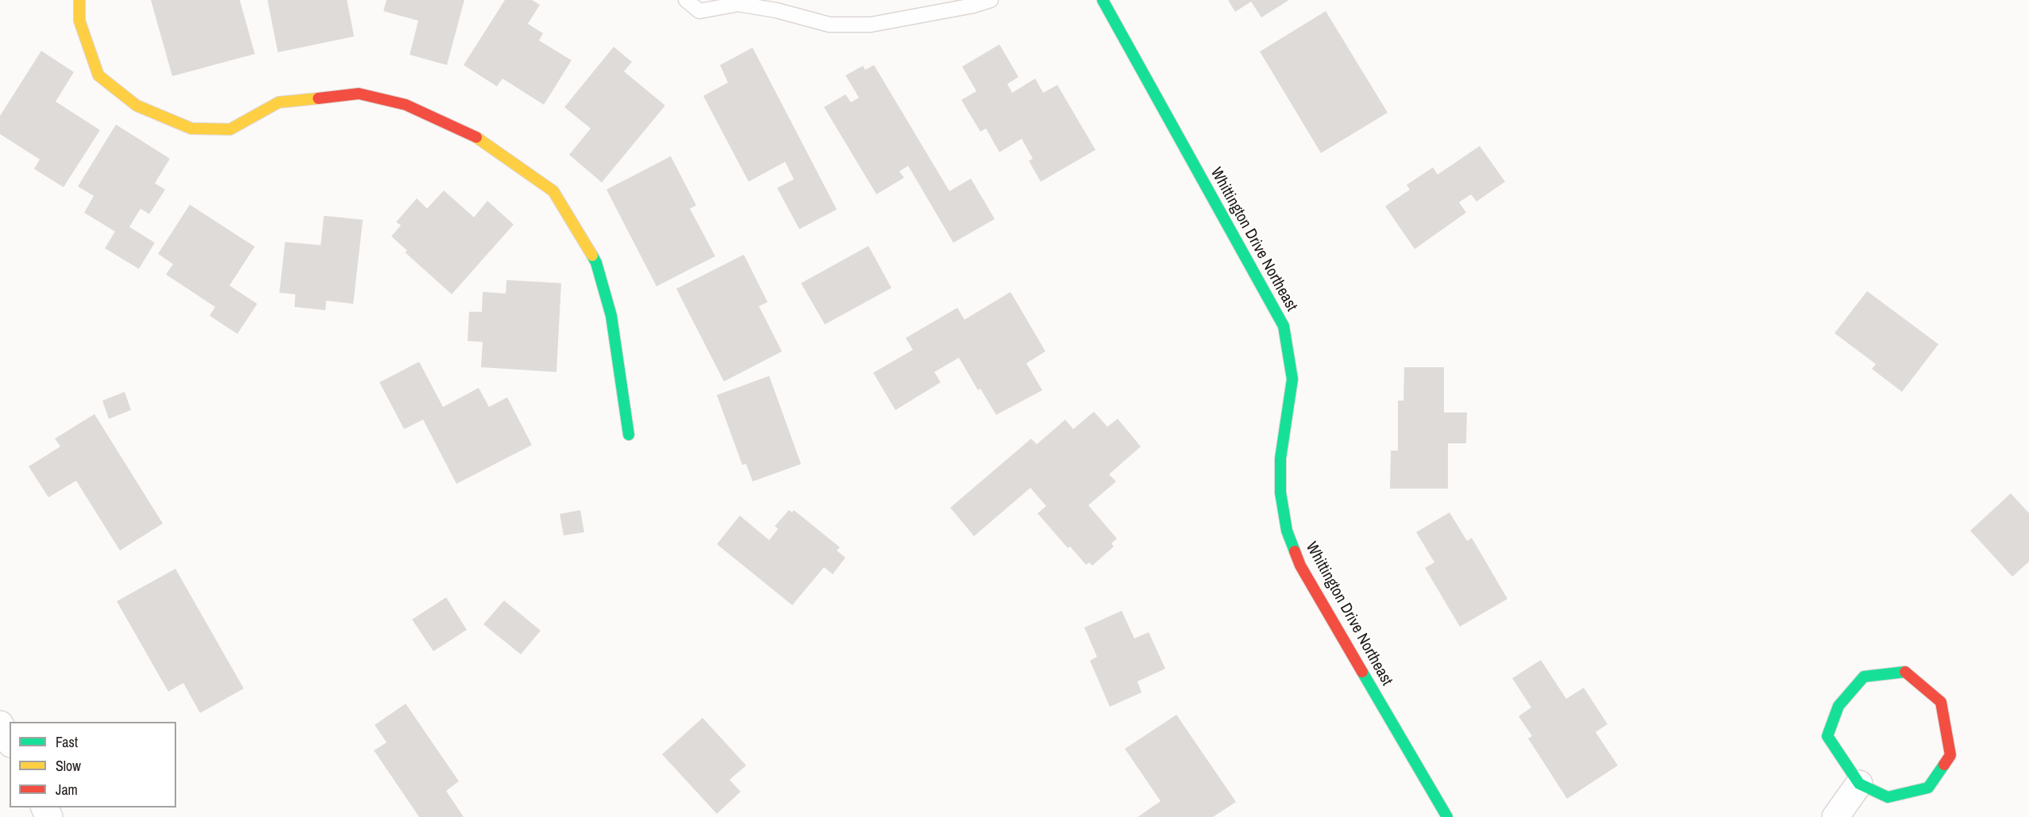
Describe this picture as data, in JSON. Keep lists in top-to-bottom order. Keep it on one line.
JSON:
{"streets":{"street":["Whittington Drive Northeast"]},"legend":["Fast","Slow","Jam"]}
